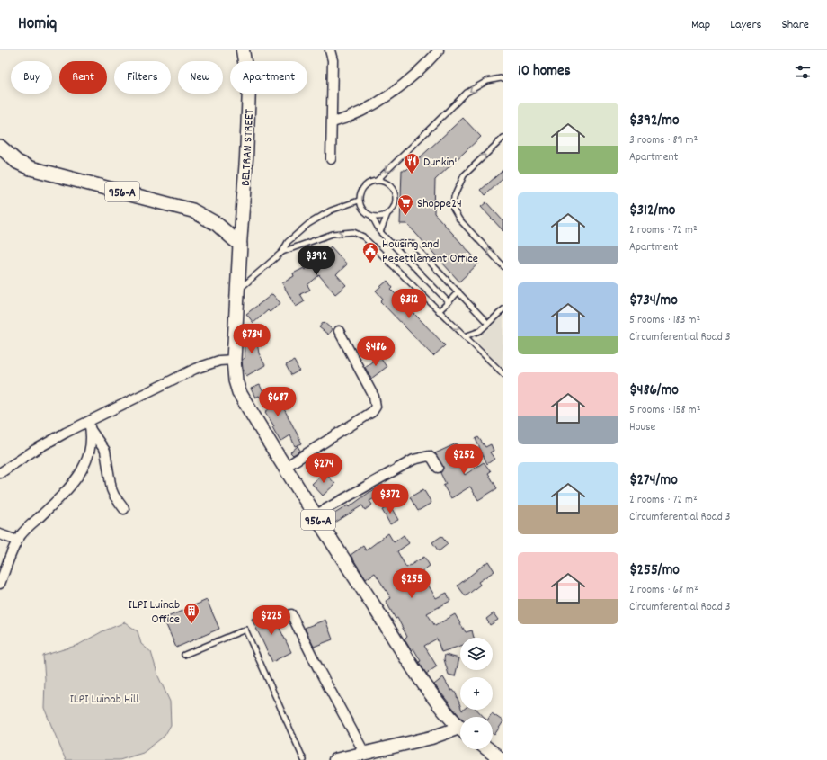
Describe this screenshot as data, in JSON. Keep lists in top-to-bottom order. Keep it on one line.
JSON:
{"streets":{"main road":["956-A"],"street":["BELTRAN STREET"]},"crossings":[["BELTRAN STREET","956-A"]],"parks":["ILPI Luinab Hill"],"places":{"restaurant":["Dunkin'"],"supermarket":["Shoppe24"],"public building":["Housing and Resettlement Office"],"building":["ILPI Luinab Office"]},"page":{"header":"Homiq","nav":["Map","Layers","Share"],"heading":"10 homes","chip":["Buy","Rent","Filters","New","Apartment"],"list":[{"name":"$392/mo","note":"3 rooms · 89 m² · Apartment"},{"name":"$312/mo","note":"2 rooms · 72 m² · Apartment"},{"name":"$734/mo","note":"5 rooms · 183 m² · Circumferential Road 3"},{"name":"$486/mo","note":"5 rooms · 158 m² · House"},{"name":"$274/mo","note":"2 rooms · 72 m² · Circumferential Road 3"},{"name":"$255/mo","note":"2 rooms · 68 m² · Circumferential Road 3"}],"price":["$392","$312","$734","$486","$687","$252","$274","$372","$255","$225"],"map_buttons":["+","−"]}}
